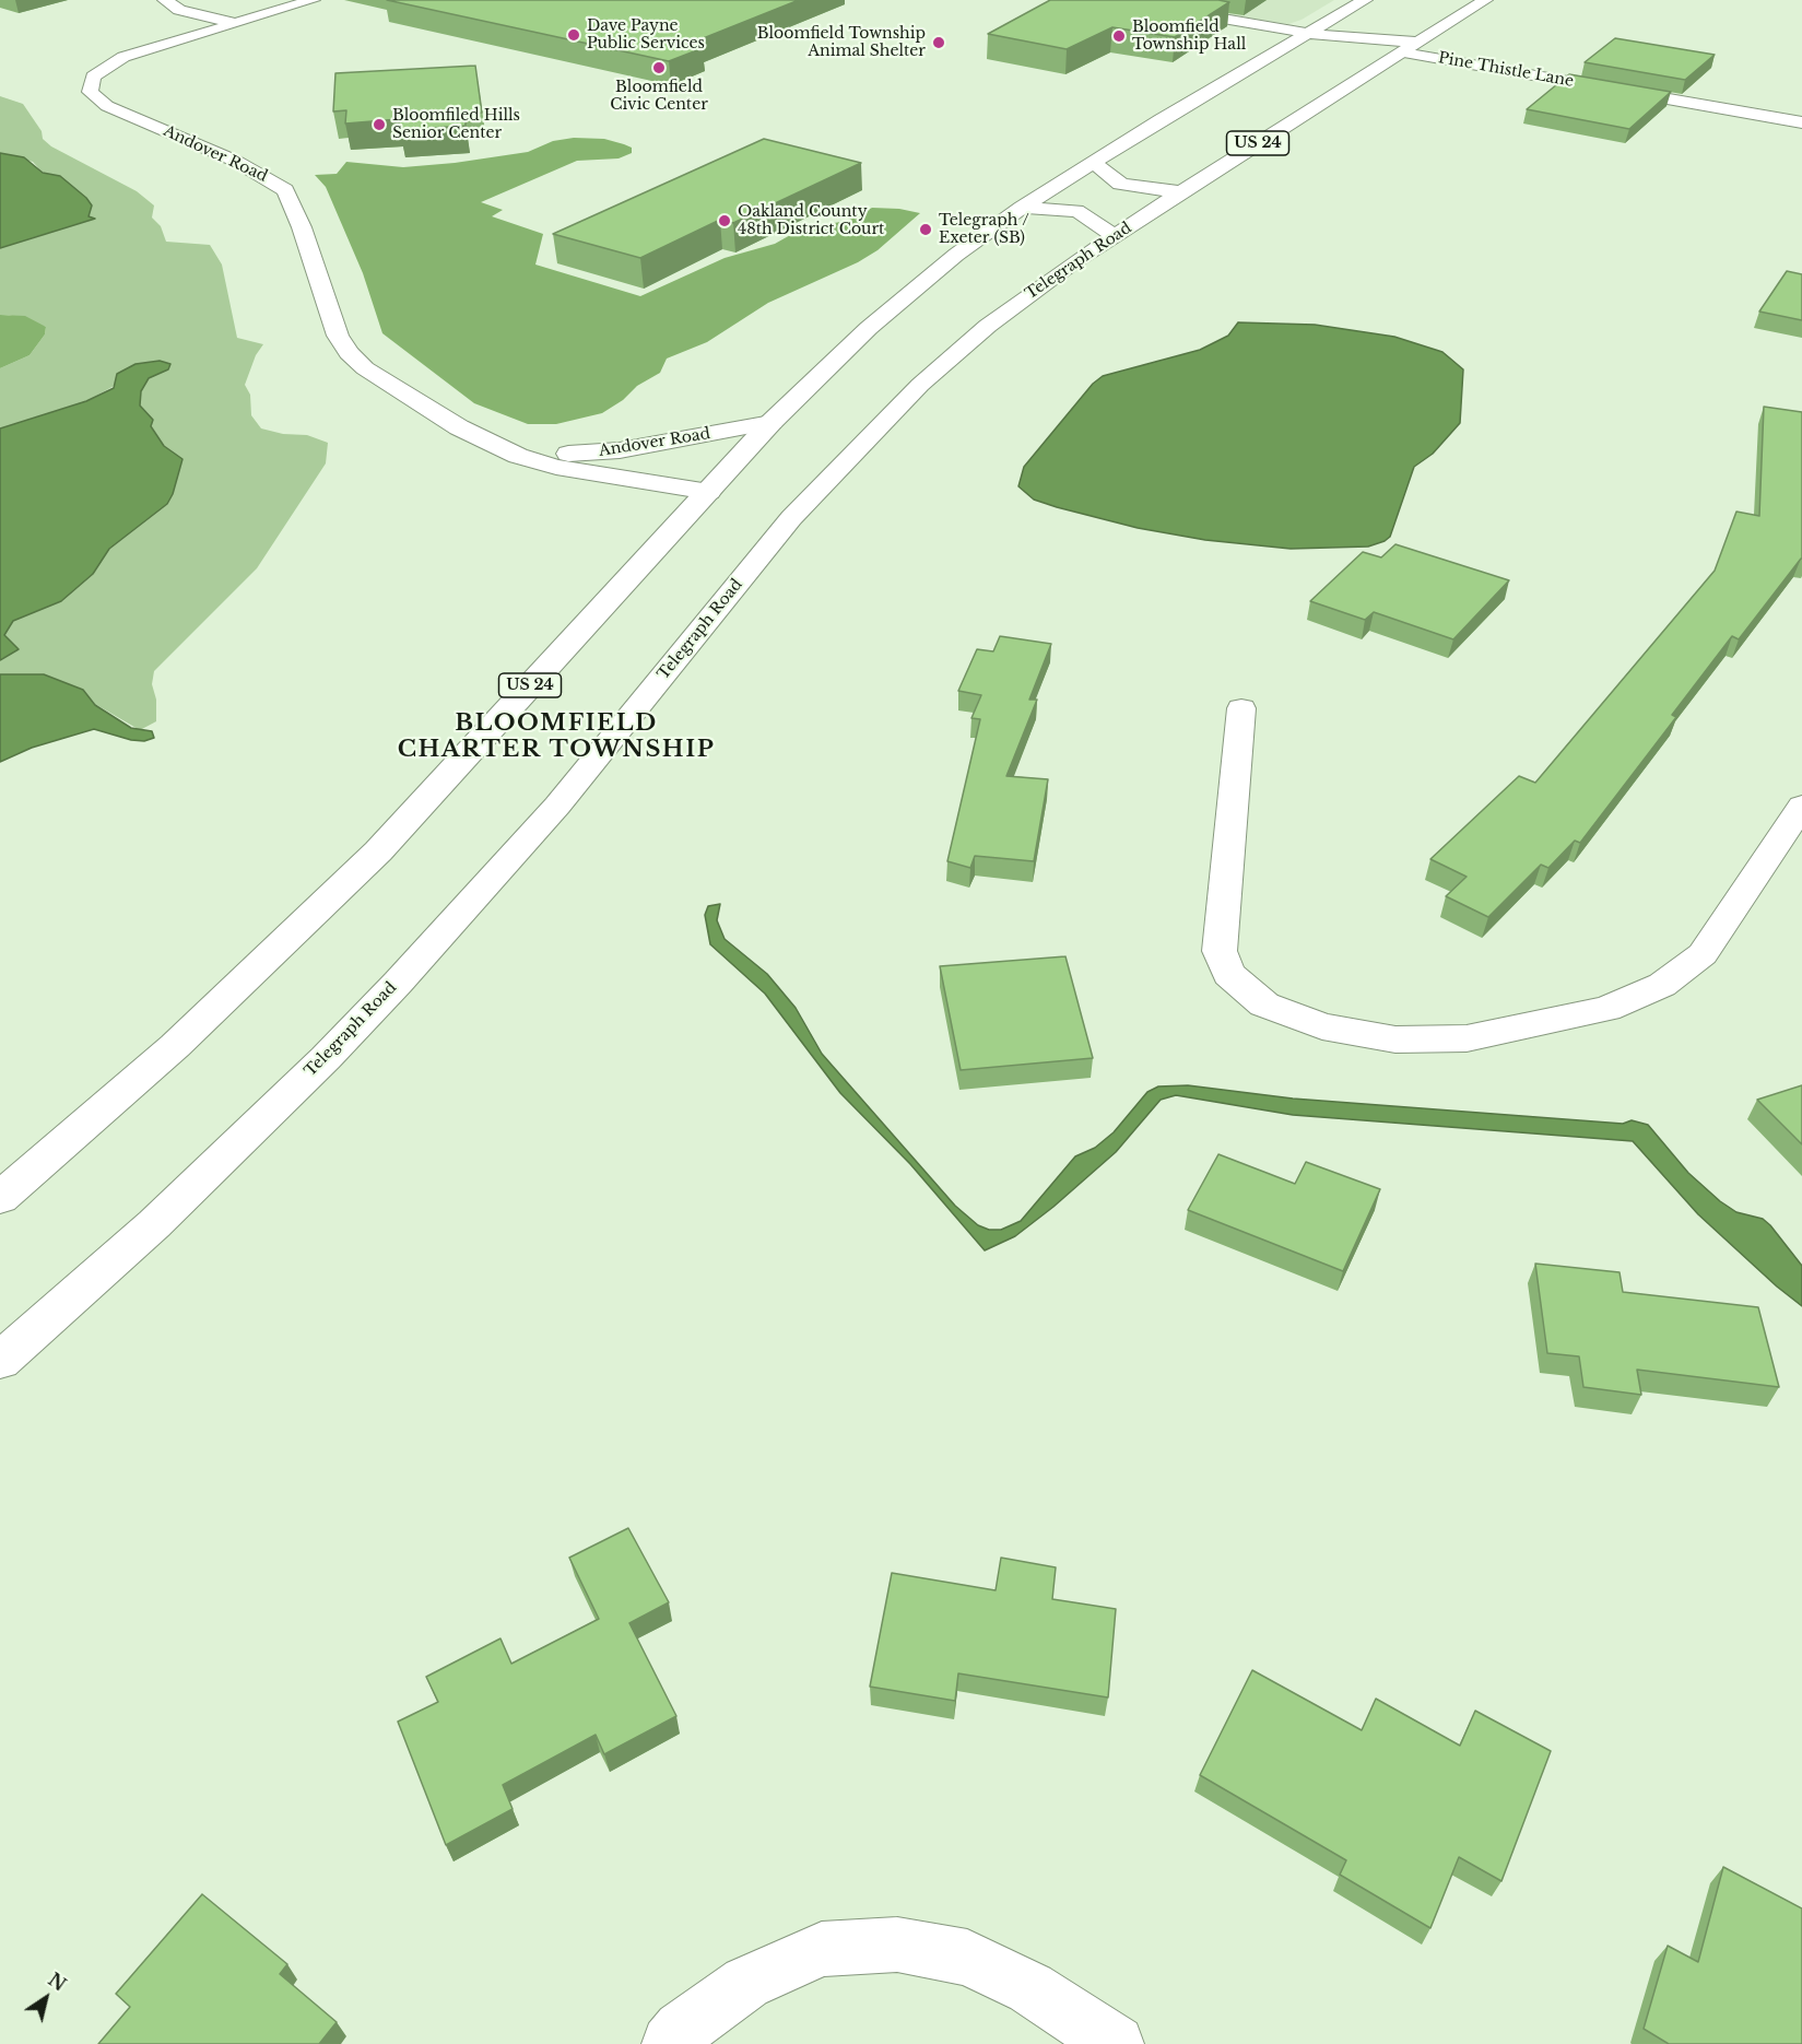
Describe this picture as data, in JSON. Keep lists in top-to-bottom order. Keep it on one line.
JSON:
{"streets":{"main road":["Pine Thistle Lane","US 24","Andover Road","Telegraph Road"]},"crossings":[["Pine Thistle Lane","Telegraph Road"],["US 24","Andover Road"]],"districts":["BLOOMFIELD CHARTER TOWNSHIP"],"places":["Dave Payne Public Services","Bloomfield Township Hall","Bloomfield Township Animal Shelter","Bloomfield Civic Center","Bloomfiled Hills Senior Center","Oakland County 48th District Court","Telegraph / Exeter (SB)"],"north":"top right"}
